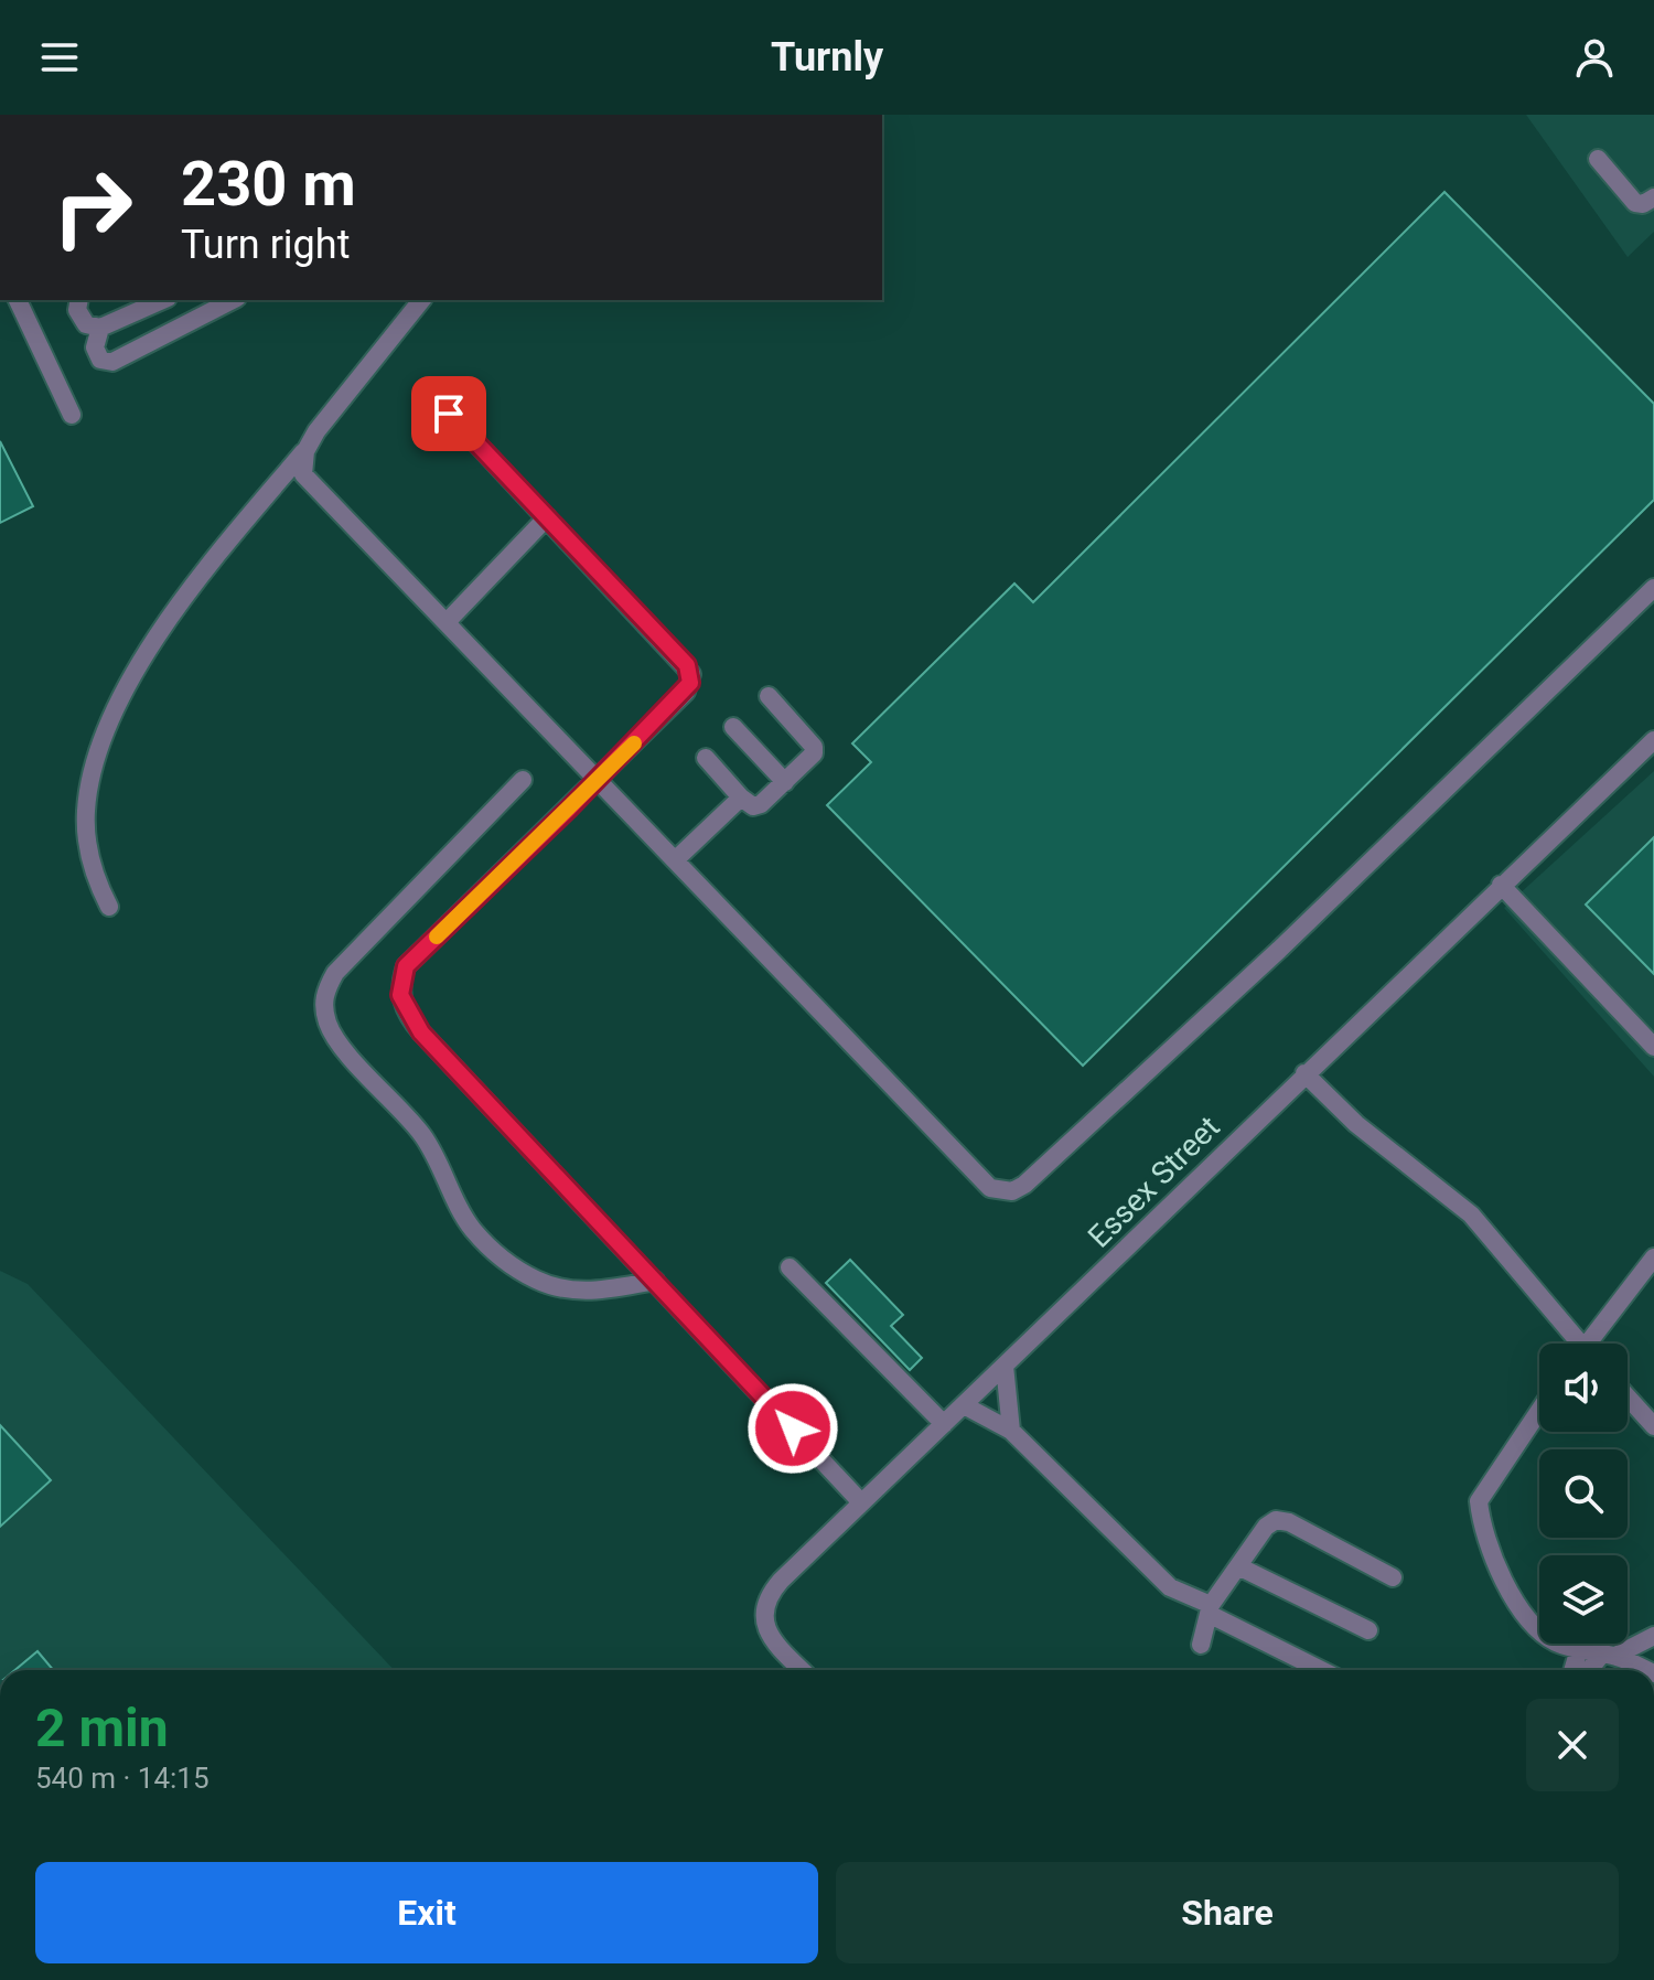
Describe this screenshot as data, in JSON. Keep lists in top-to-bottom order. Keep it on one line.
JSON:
{"streets":{"street":["Essex Street"]},"page":{"header":"Turnly","turn":["230 m","Turn right"],"heading":["2 min","540 m · 14:15"],"buttons":["Exit","Share"]}}
